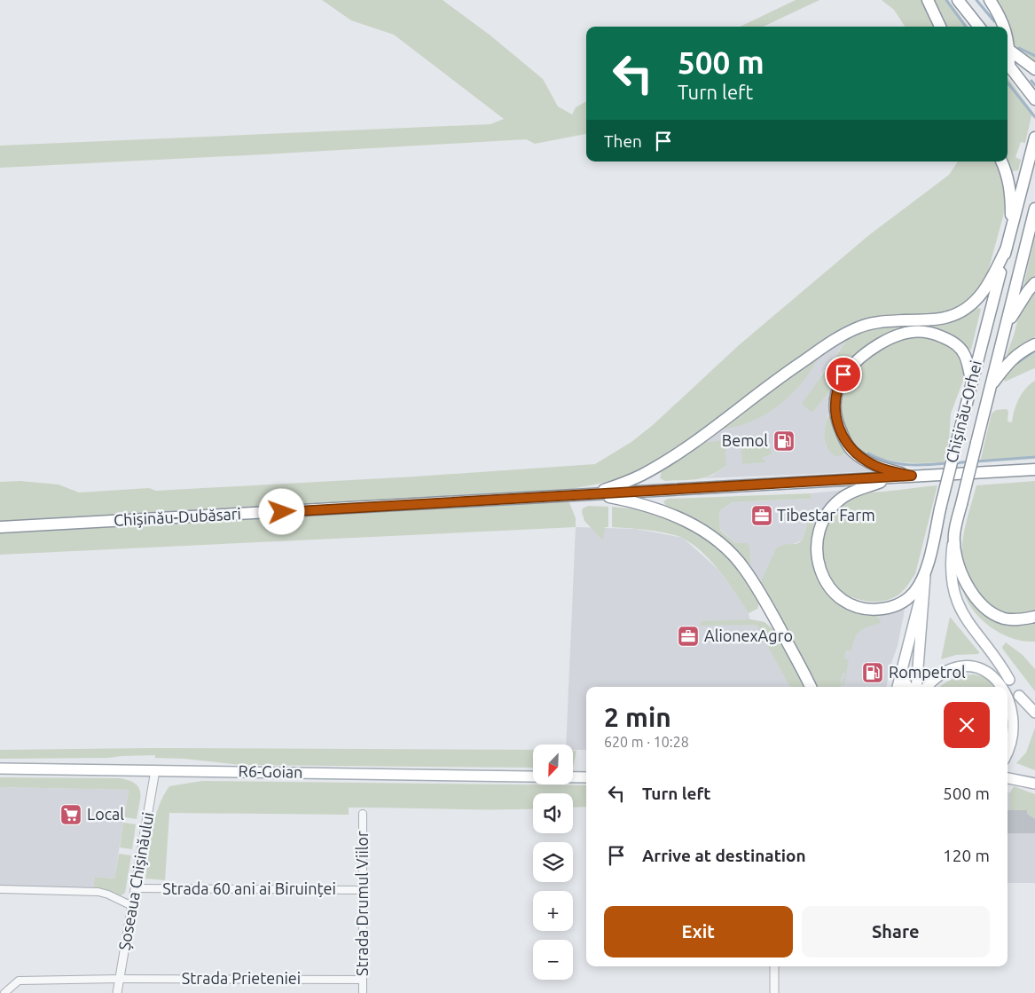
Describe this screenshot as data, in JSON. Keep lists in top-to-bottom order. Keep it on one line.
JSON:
{"streets":{"highway":["Chișinău-Orhei","Chișinău-Dubăsari"],"main road":["R6-Goian"],"street":["Șoseaua Chișinăului","Strada 60 ani ai Biruinței","Strada Drumul Viilor","Strada Prieteniei"]},"crossings":[["R6-Goian","Șoseaua Chișinăului"],["Șoseaua Chișinăului","Strada 60 ani ai Biruinței"],["Șoseaua Chișinăului","Strada Prieteniei"],["Strada 60 ani ai Biruinței","Strada Drumul Viilor"],["Strada Drumul Viilor","Strada Prieteniei"]],"places":{"fuel station":["Bemol","Rompetrol"],"office":["Tibestar Farm","AlionexAgro"],"supermarket":["Local"]},"north":"bottom left","page":{"turn":["500 m","Turn left"],"then":"Then","heading":["2 min","620 m · 10:28"],"map_buttons":["+","−"],"list":[{"name":"Turn left","value":"500 m"},{"name":"Arrive at destination","value":"120 m"}],"buttons":["Exit","Share"]}}
